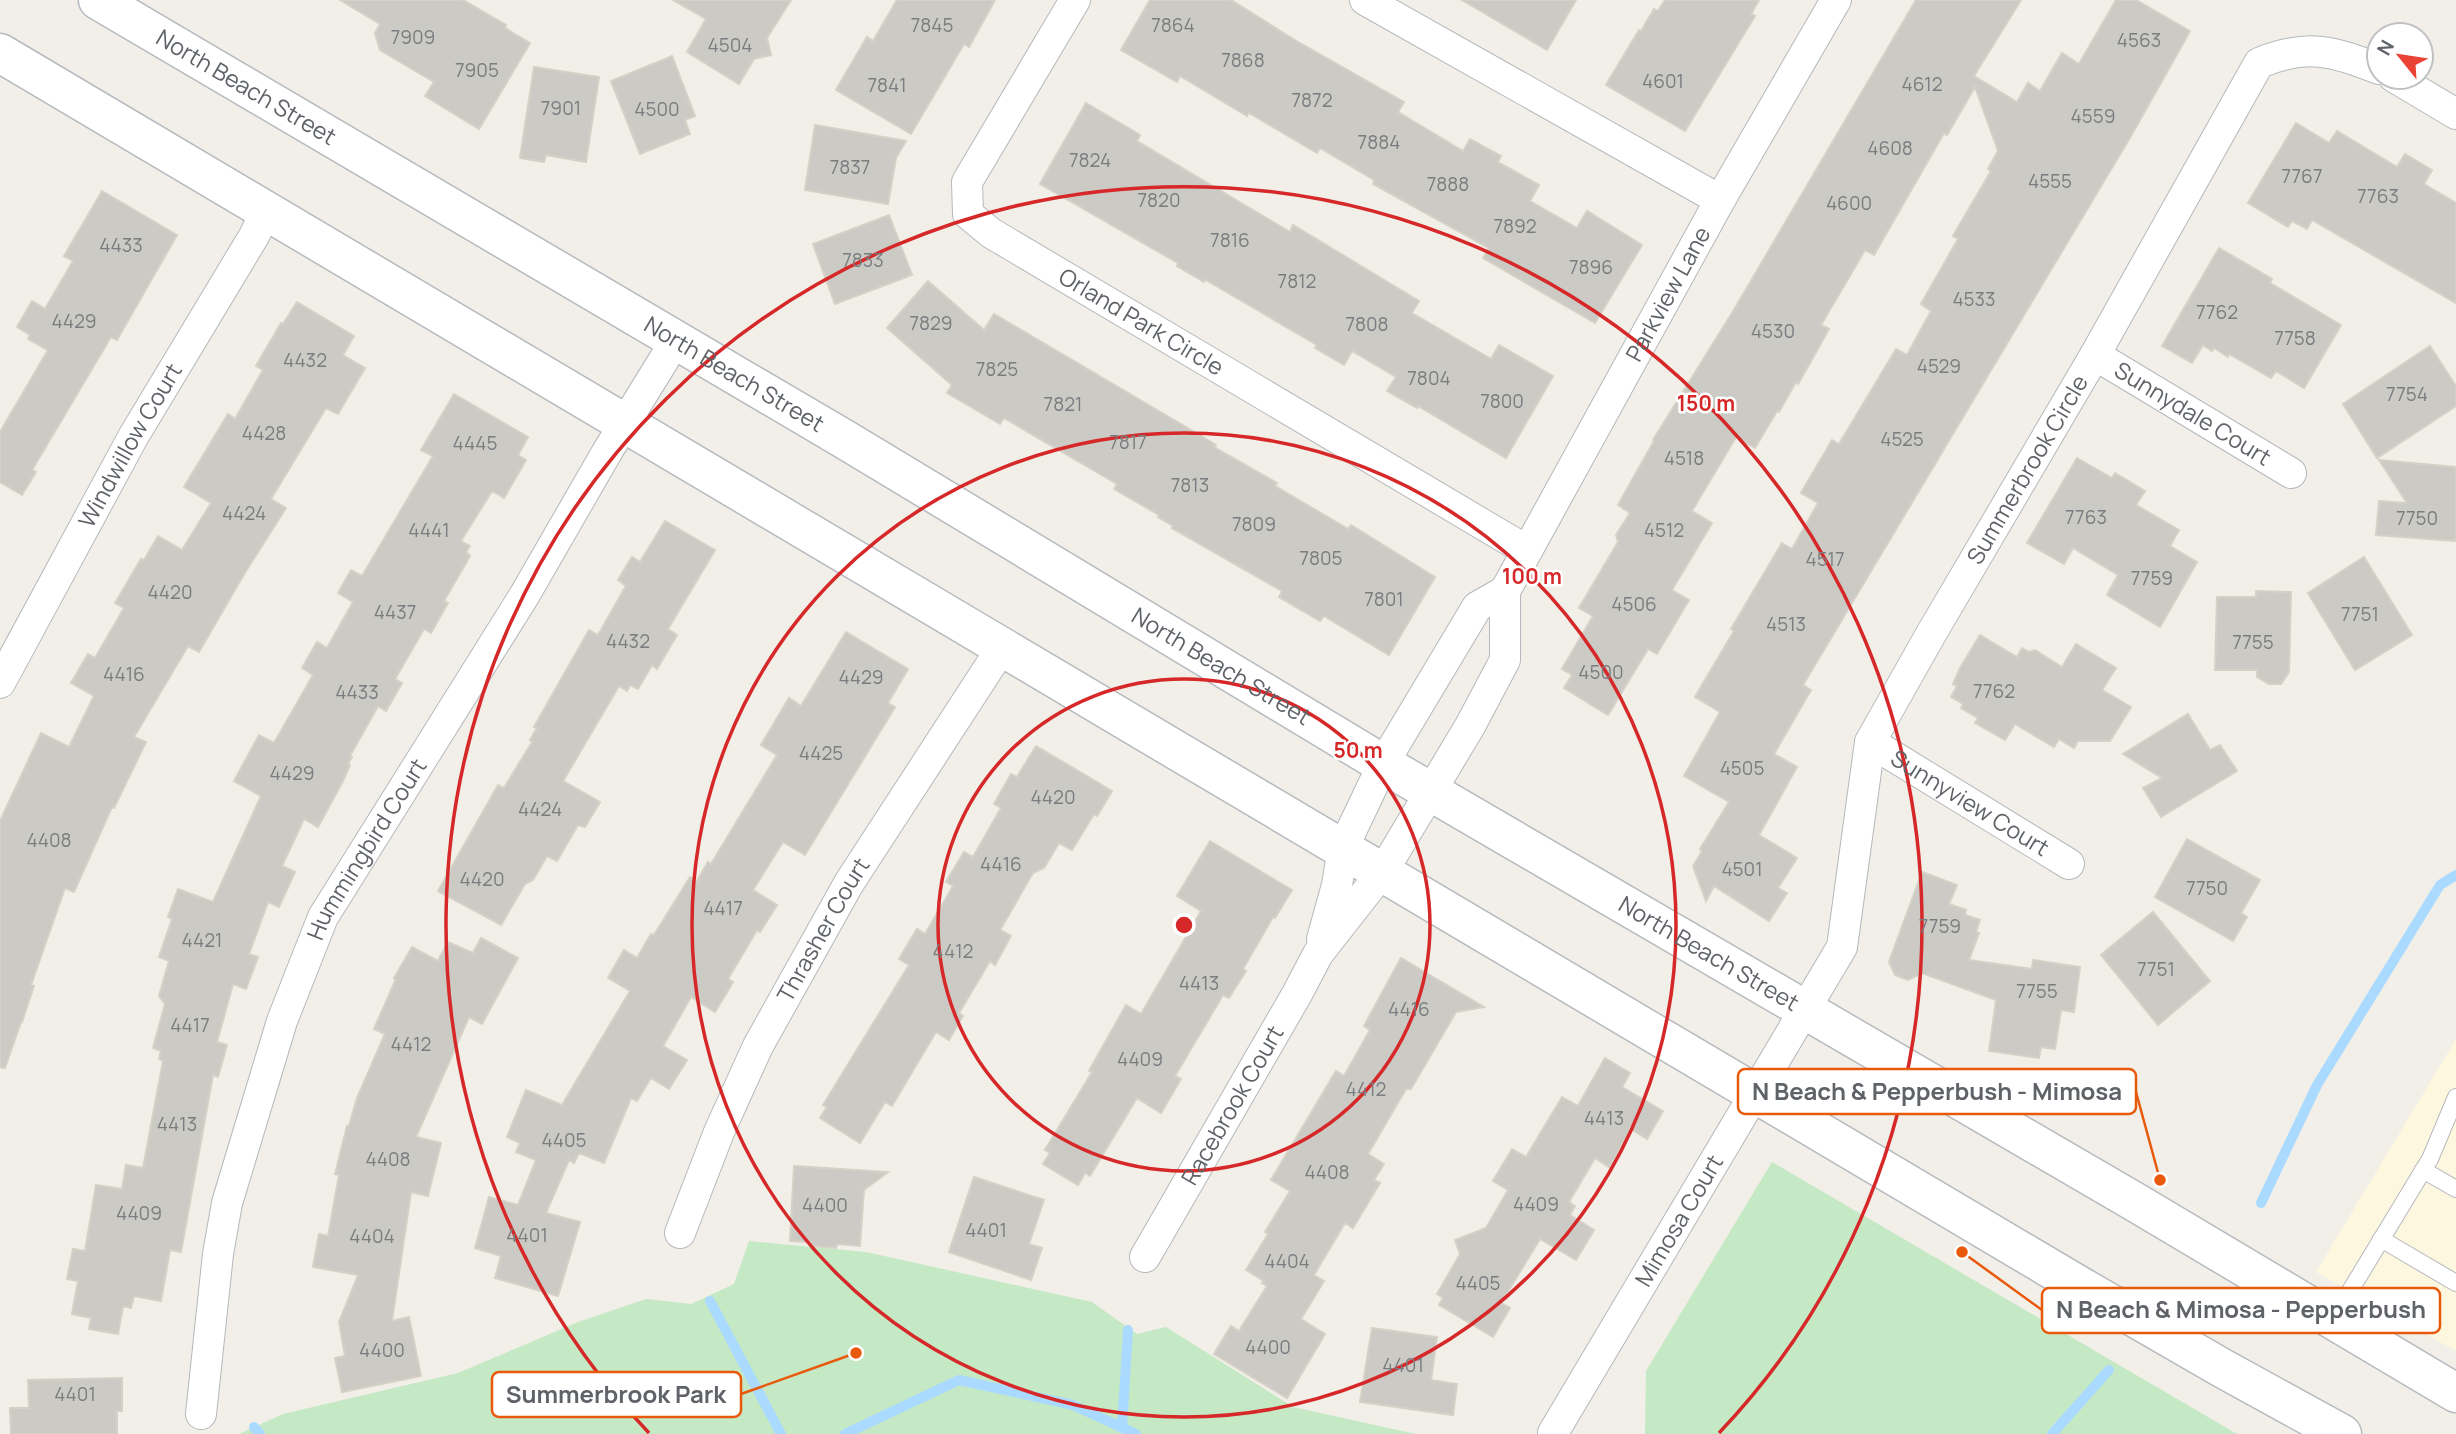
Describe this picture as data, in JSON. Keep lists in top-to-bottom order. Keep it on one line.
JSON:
{"streets":{"main road":["North Beach Street"],"street":["Parkview Lane","Orland Park Circle","Sunnydale Court","Windwillow Court","Summerbrook Circle","Sunnyview Court","Hummingbird Court","Thrasher Court","Racebrook Court","Mimosa Court"]},"crossings":[["North Beach Street","Parkview Lane"],["North Beach Street","Summerbrook Circle"],["North Beach Street","Hummingbird Court"],["North Beach Street","Mimosa Court"],["Parkview Lane","Orland Park Circle"],["Parkview Lane","Racebrook Court"],["Sunnydale Court","Summerbrook Circle"],["Summerbrook Circle","Sunnyview Court"],["Summerbrook Circle","Mimosa Court"]],"places":["N Beach & Pepperbush - Mimosa","N Beach & Mimosa - Pepperbush","Summerbrook Park"],"house_numbers":["7845","7864","7909","4563","4504","7868","7905","4601","4612","7841","7872","7901","4500","4559","7884","4608","7824","7837","7767","4555","7888","7763","7820","4600","7892","7816","4433","7833","7896","7812","4533","7762","4429","7829","7808","4530","7758","4432","4529","7825","7804","7754","7800","7821","4428","4525","7817","4445","4518","7813","4424","7763","7750","7809","4441","4512","7805","4517","7759","4420","7801","4506","4437","7751","4513","4432","7755","4500","4416","4429","7762","4433","4425","4505","4429","4420","4424","4408","4416","4501","4420","7750","4417","7759","4421","4412","7751","4413","7755","4416","4417","4412","4409","4412","4413","4413","4405","4408","4408","4409","4400","4409","4401","4401","4404","4404","4405","4400","4400","4401","4401"],"north":"top left","rings":["150 m","100 m","50 m"]}
